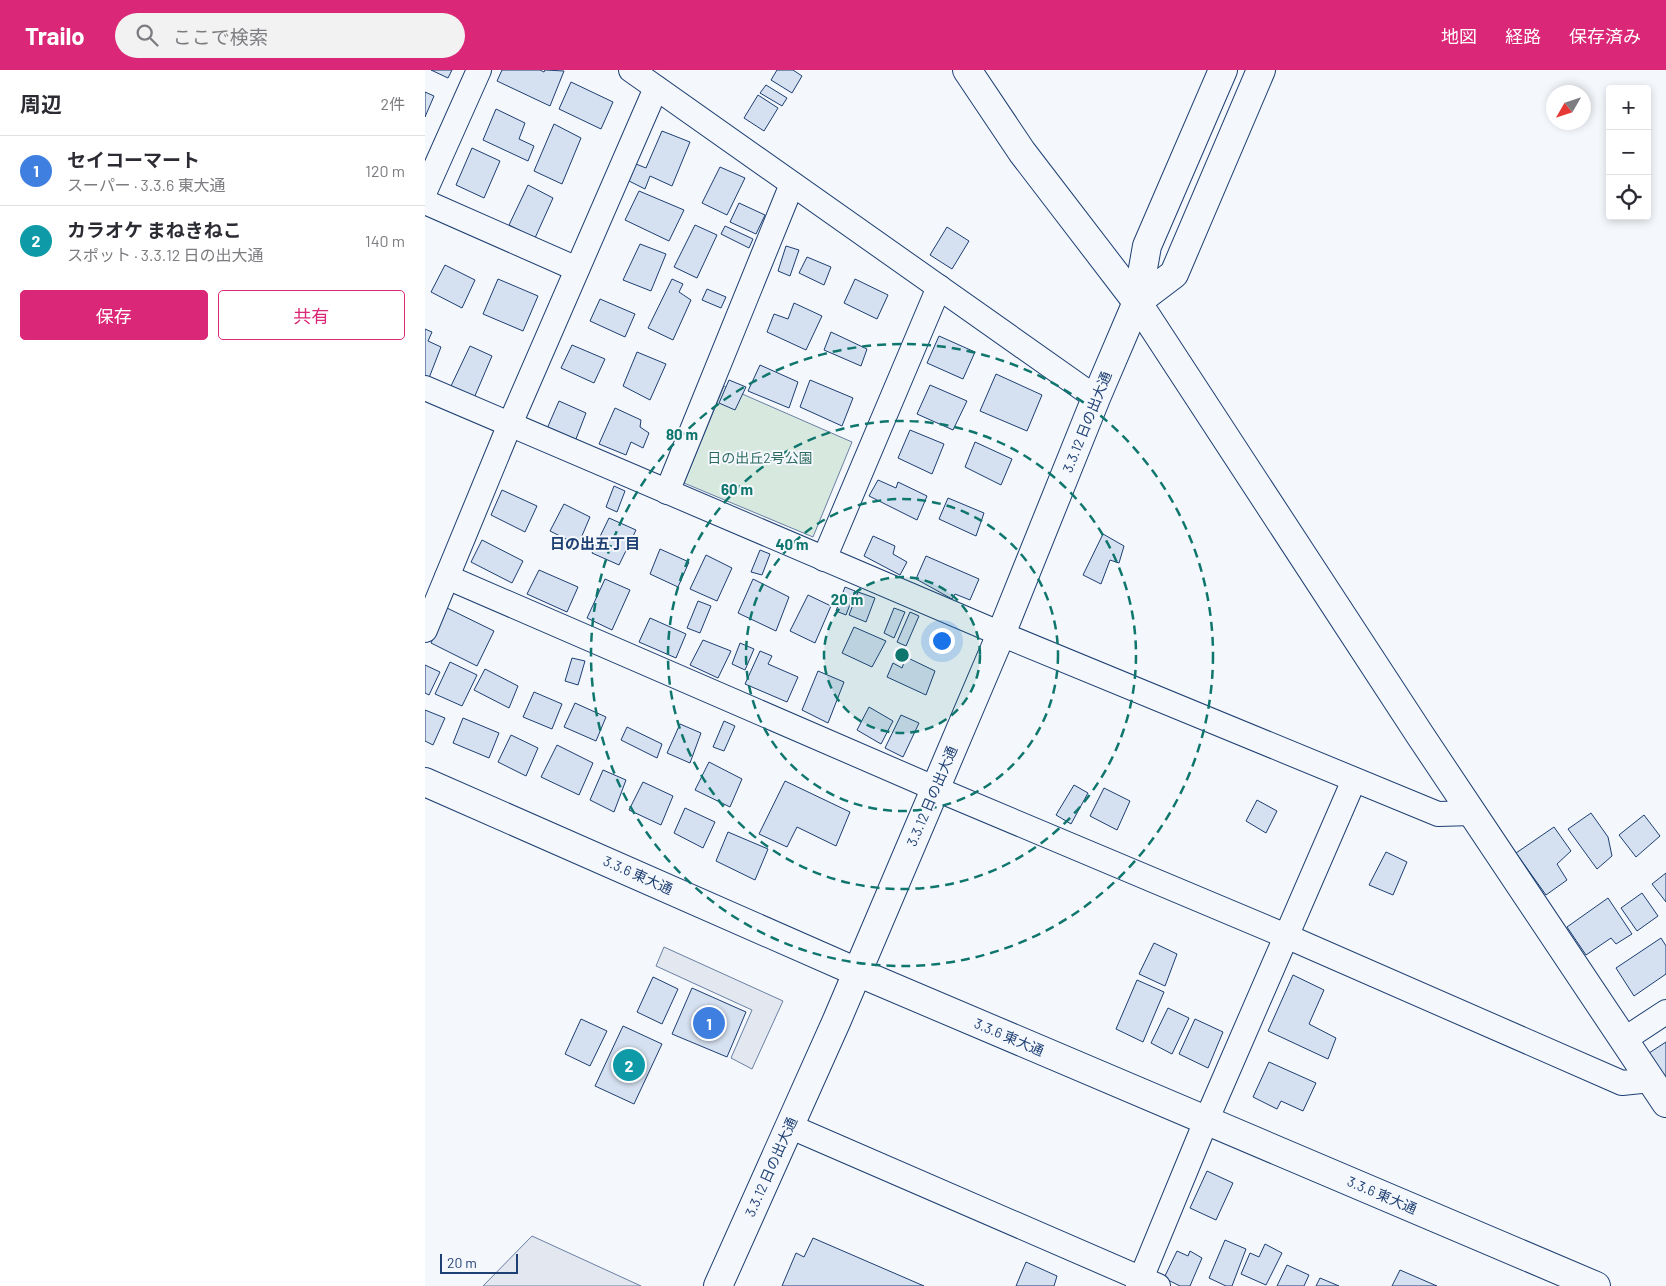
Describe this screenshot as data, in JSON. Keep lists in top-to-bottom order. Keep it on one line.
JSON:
{"streets":{"street":["3.3.12 日の出大通","3.3.6 東大通"]},"crossings":[["3.3.12 日の出大通","3.3.6 東大通"]],"districts":["日の出五丁目"],"parks":["日の出丘2号公園"],"scale_bar":"20 m","north":"bottom left","page":{"header":"Trailo","search":"ここで検索","nav":["地図","経路","保存済み"],"heading":["周辺","2件"],"map_buttons":["+","−"],"list":[{"mark":"1","name":"セイコーマート","note":"スーパー · 3.3.6 東大通","value":"120 m"},{"mark":"2","name":"カラオケ まねきねこ","note":"スポット · 3.3.12 日の出大通","value":"140 m"}],"buttons":["保存","共有"],"pins":["1","2"],"scale":"20 m"},"rings":["80 m","60 m","40 m","20 m"]}
